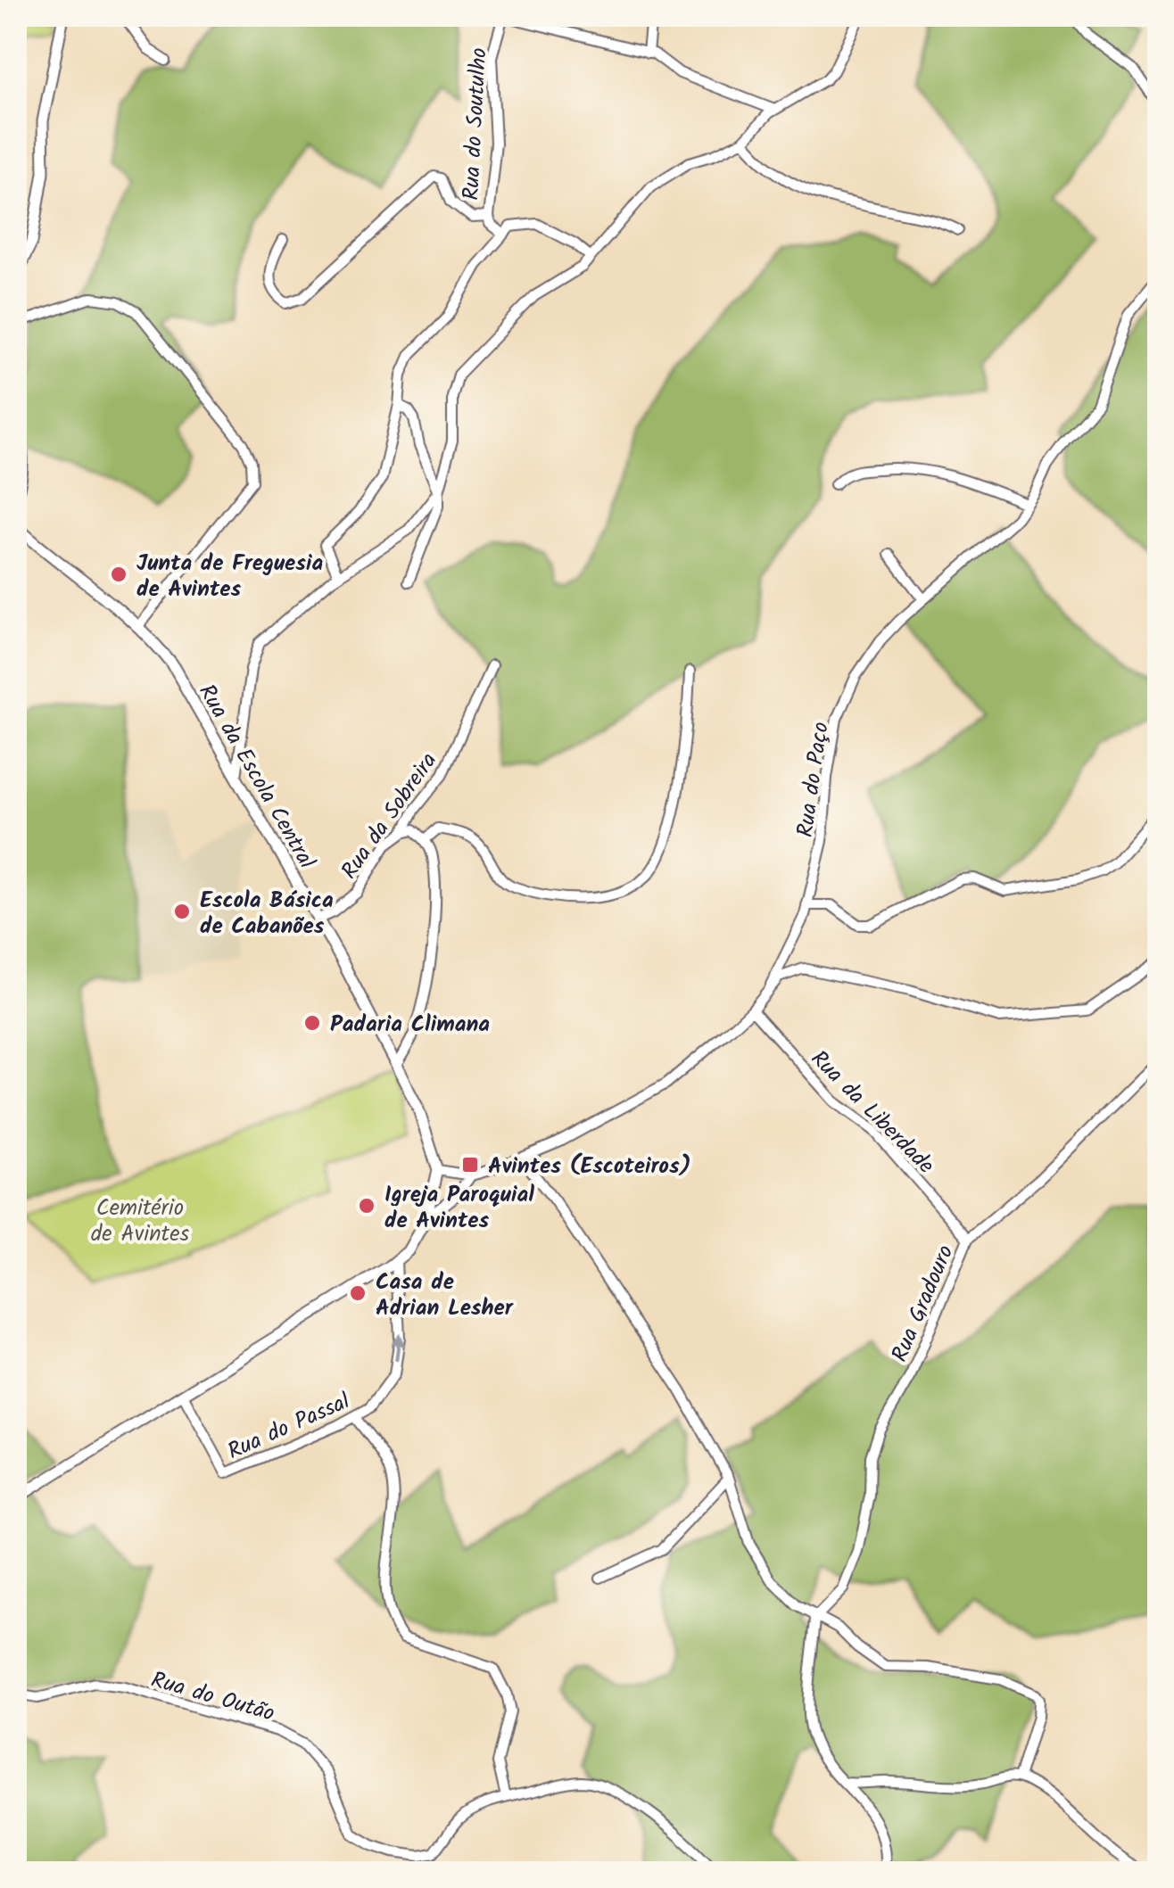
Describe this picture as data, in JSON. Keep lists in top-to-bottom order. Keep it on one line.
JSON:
{"streets":{"street":["Rua do Soutulho","Rua da Escola Central","Rua do Paço","Rua da Sobreira","Rua da Liberdade","Rua Gradouro","Rua do Passal","Rua do Outão"]},"crossings":[["Rua da Escola Central","Rua da Sobreira"],["Rua do Paço","Rua da Liberdade"],["Rua da Liberdade","Rua Gradouro"]],"one_way":["Rua do Passal"],"parks":["Cemitério de Avintes"],"places":{"other":["Junta de Freguesia de Avintes","Escola Básica de Cabanões","Padaria Climana","Igreja Paroquial de Avintes","Casa de Adrian Lesher"],"transit":["Avintes (Escoteiros)"]}}
